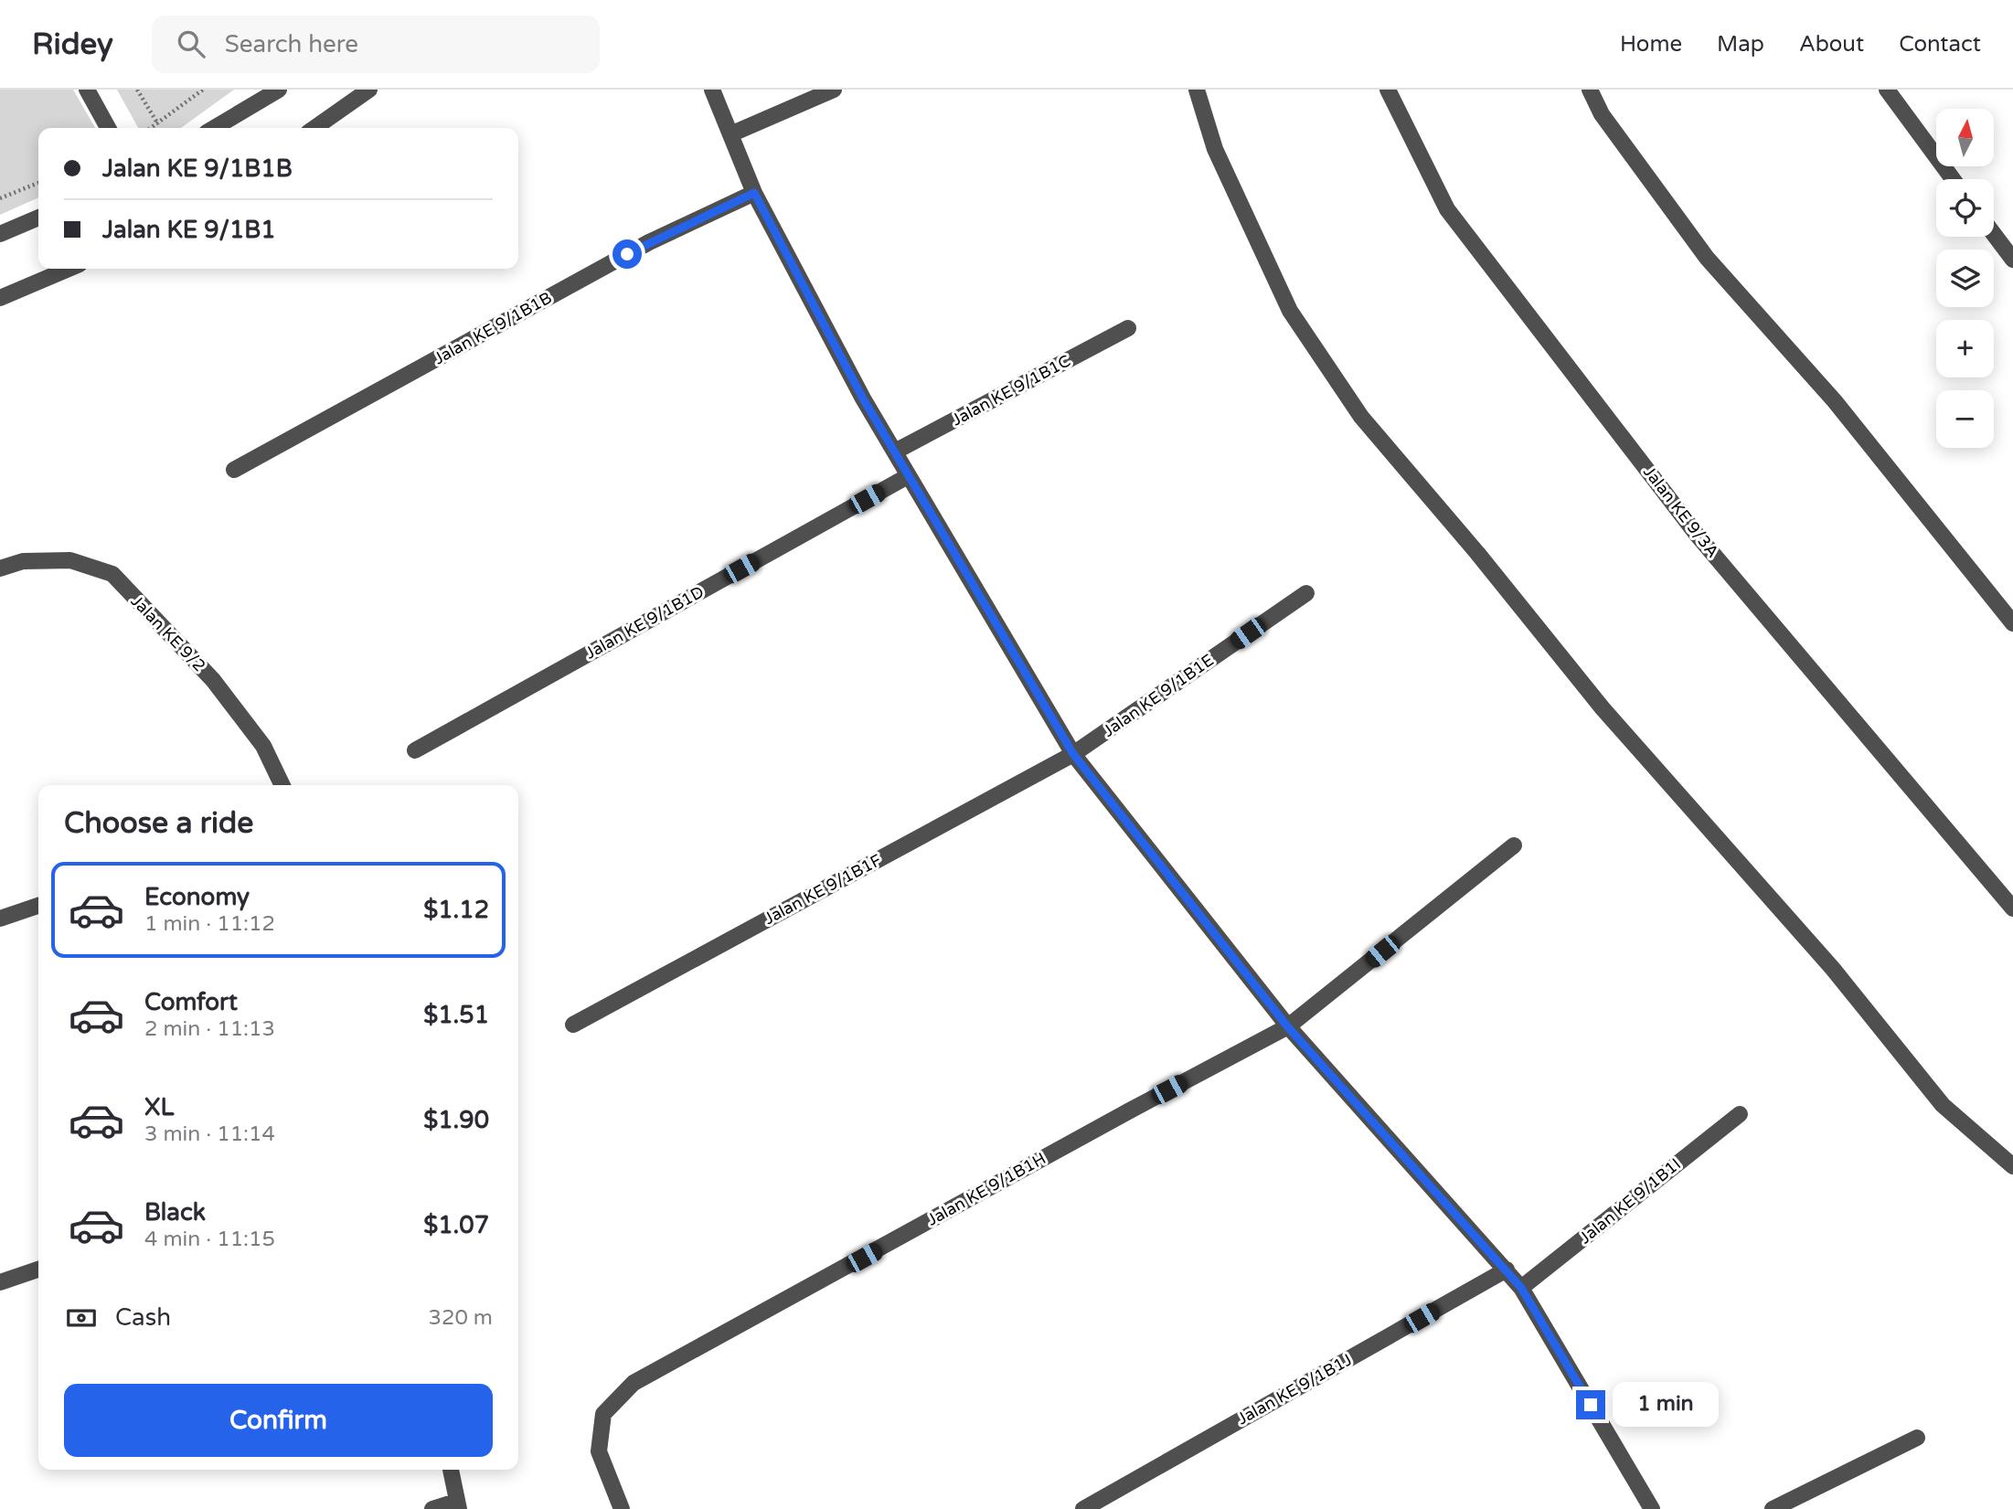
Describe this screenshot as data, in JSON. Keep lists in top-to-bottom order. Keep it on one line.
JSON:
{"streets":{"street":["Jalan KE 9/1B1B","Jalan KE 9/1B1C","Jalan KE 9/3A","Jalan KE 9/1B1D","Jalan KE 9/2","Jalan KE 9/1B1E","Jalan KE 9/1B1F","Jalan KE 9/1B1H","Jalan KE 9/1B1I","Jalan KE 9/1B1J"]},"crossings":[["Jalan KE 9/1B1E","Jalan KE 9/1B1F"]],"north":"top","page":{"header":"Ridey","search":"Search here","nav":["Home","Map","About","Contact"],"map_buttons":["+","−"],"banner":["Jalan KE 9/1B1B","Jalan KE 9/1B1"],"heading":"Choose a ride","list":[{"name":"Economy","note":"1 min · 11:12","value":"$1.12"},{"name":"Comfort","note":"2 min · 11:13","value":"$1.51"},{"name":"XL","note":"3 min · 11:14","value":"$1.90"},{"name":"Black","note":"4 min · 11:15","value":"$1.07"}],"pay":["Cash","320 m"],"buttons":"Confirm","bubble":"1 min"}}
